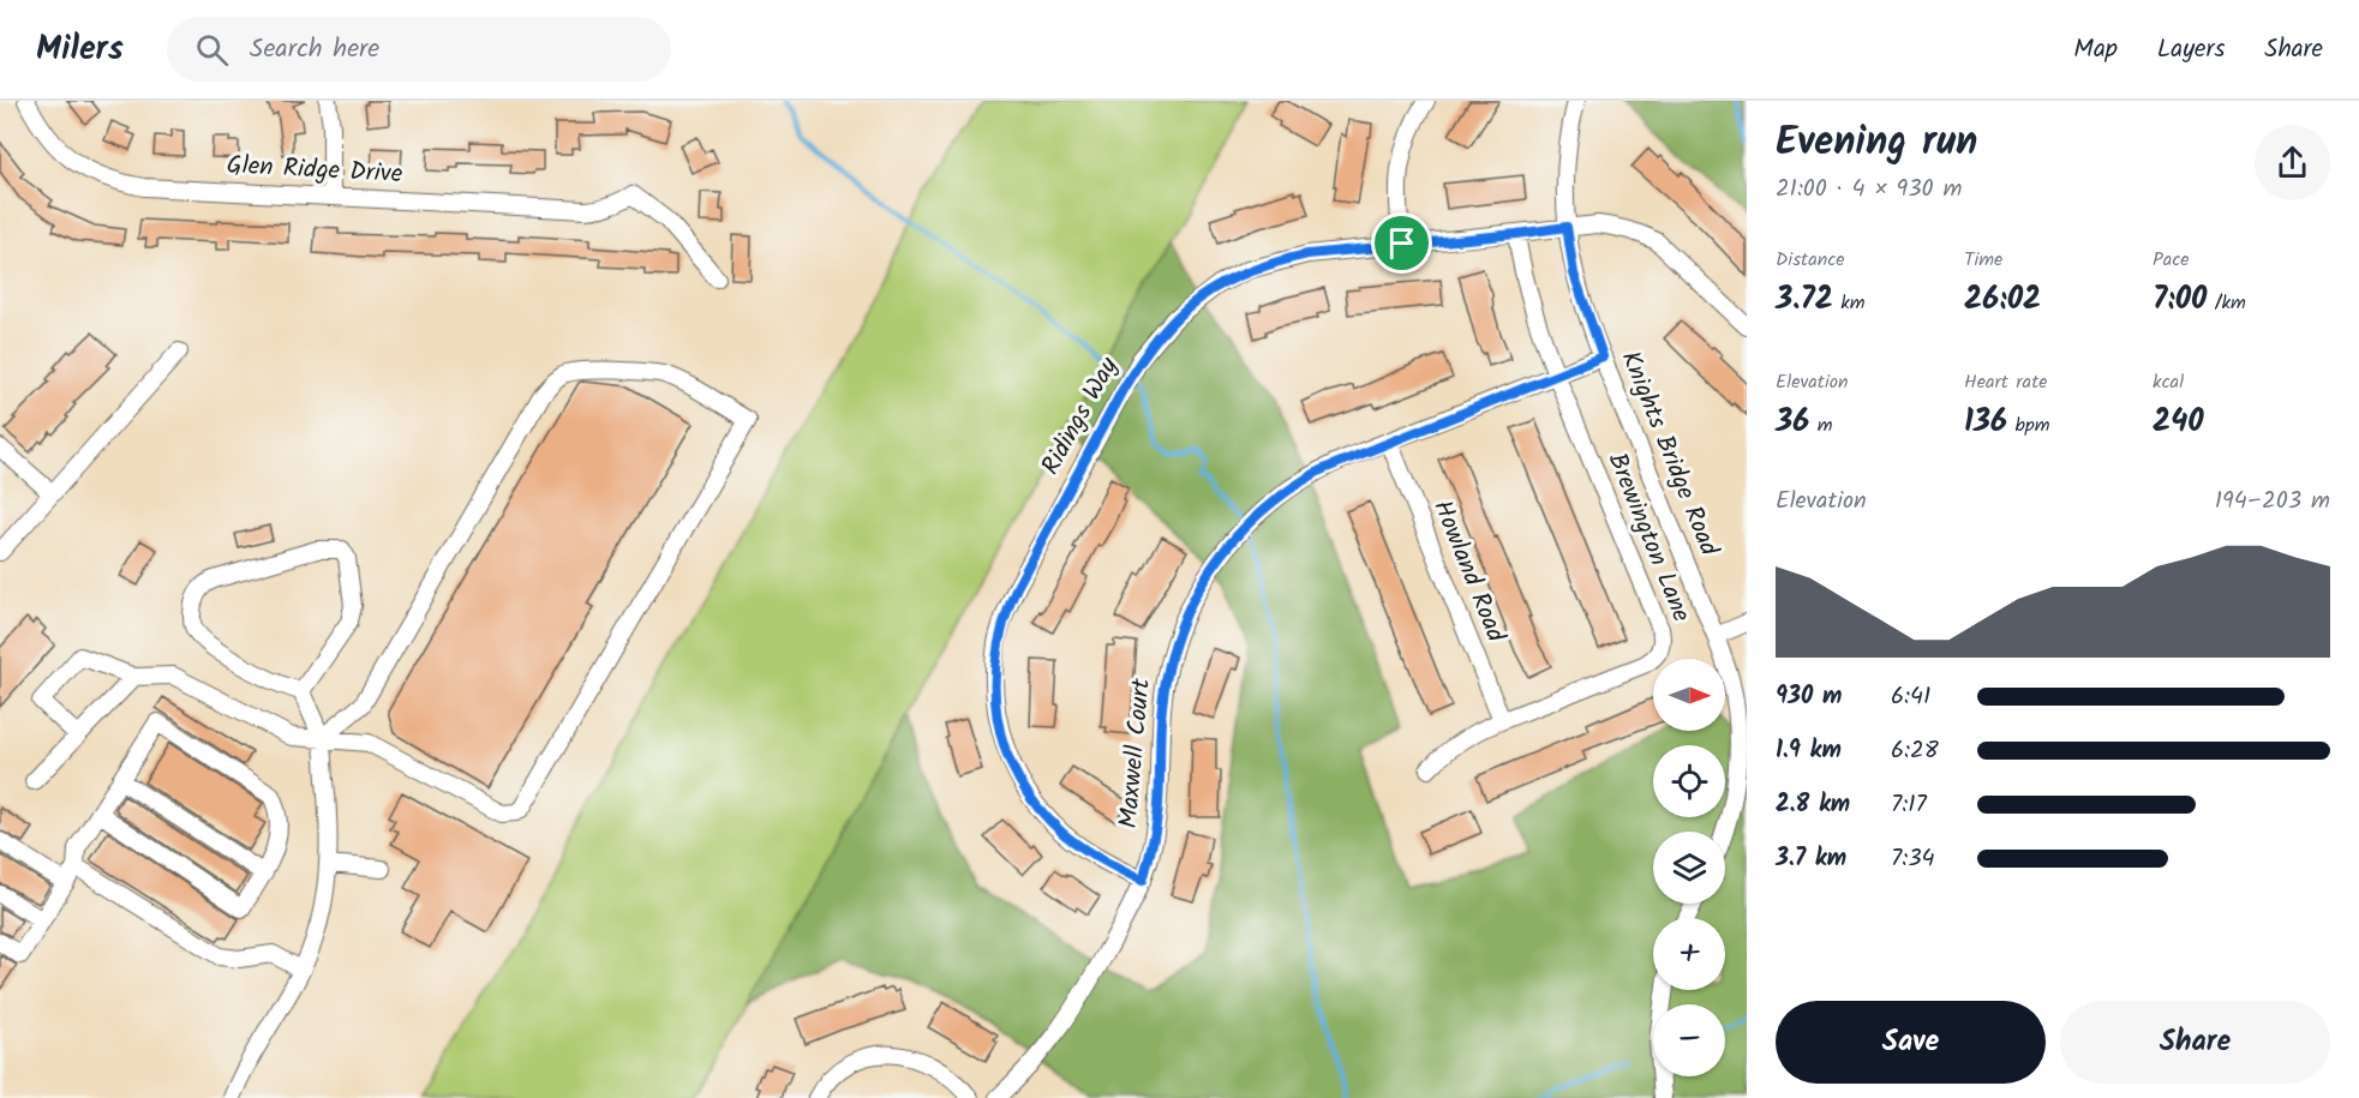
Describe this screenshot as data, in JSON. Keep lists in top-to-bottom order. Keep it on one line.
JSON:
{"streets":{"street":["Glen Ridge Drive","Ridings Way","Knights Bridge Road","Brewington Lane","Howland Road","Maxwell Court"]},"crossings":[["Ridings Way","Knights Bridge Road"],["Ridings Way","Brewington Lane"],["Ridings Way","Maxwell Court"],["Knights Bridge Road","Maxwell Court"],["Brewington Lane","Howland Road"],["Brewington Lane","Maxwell Court"],["Howland Road","Maxwell Court"]],"north":"right","page":{"header":"Milers","search":"Search here","nav":["Map","Layers","Share"],"heading":["Evening run","21:00 · 4 × 930 m"],"stats":[["Distance","3.72 km"],["Time","26:02"],["Pace","7:00 /km"],["Elevation","36 m"],["Heart rate","136 bpm"],["kcal","240"]],"chart":["Elevation","194–203 m"],"map_buttons":["+","−"],"list":[{"name":"930 m","note":"6:41"},{"name":"1.9 km","note":"6:28"},{"name":"2.8 km","note":"7:17"},{"name":"3.7 km","note":"7:34"}],"buttons":["Save","Share"]}}
